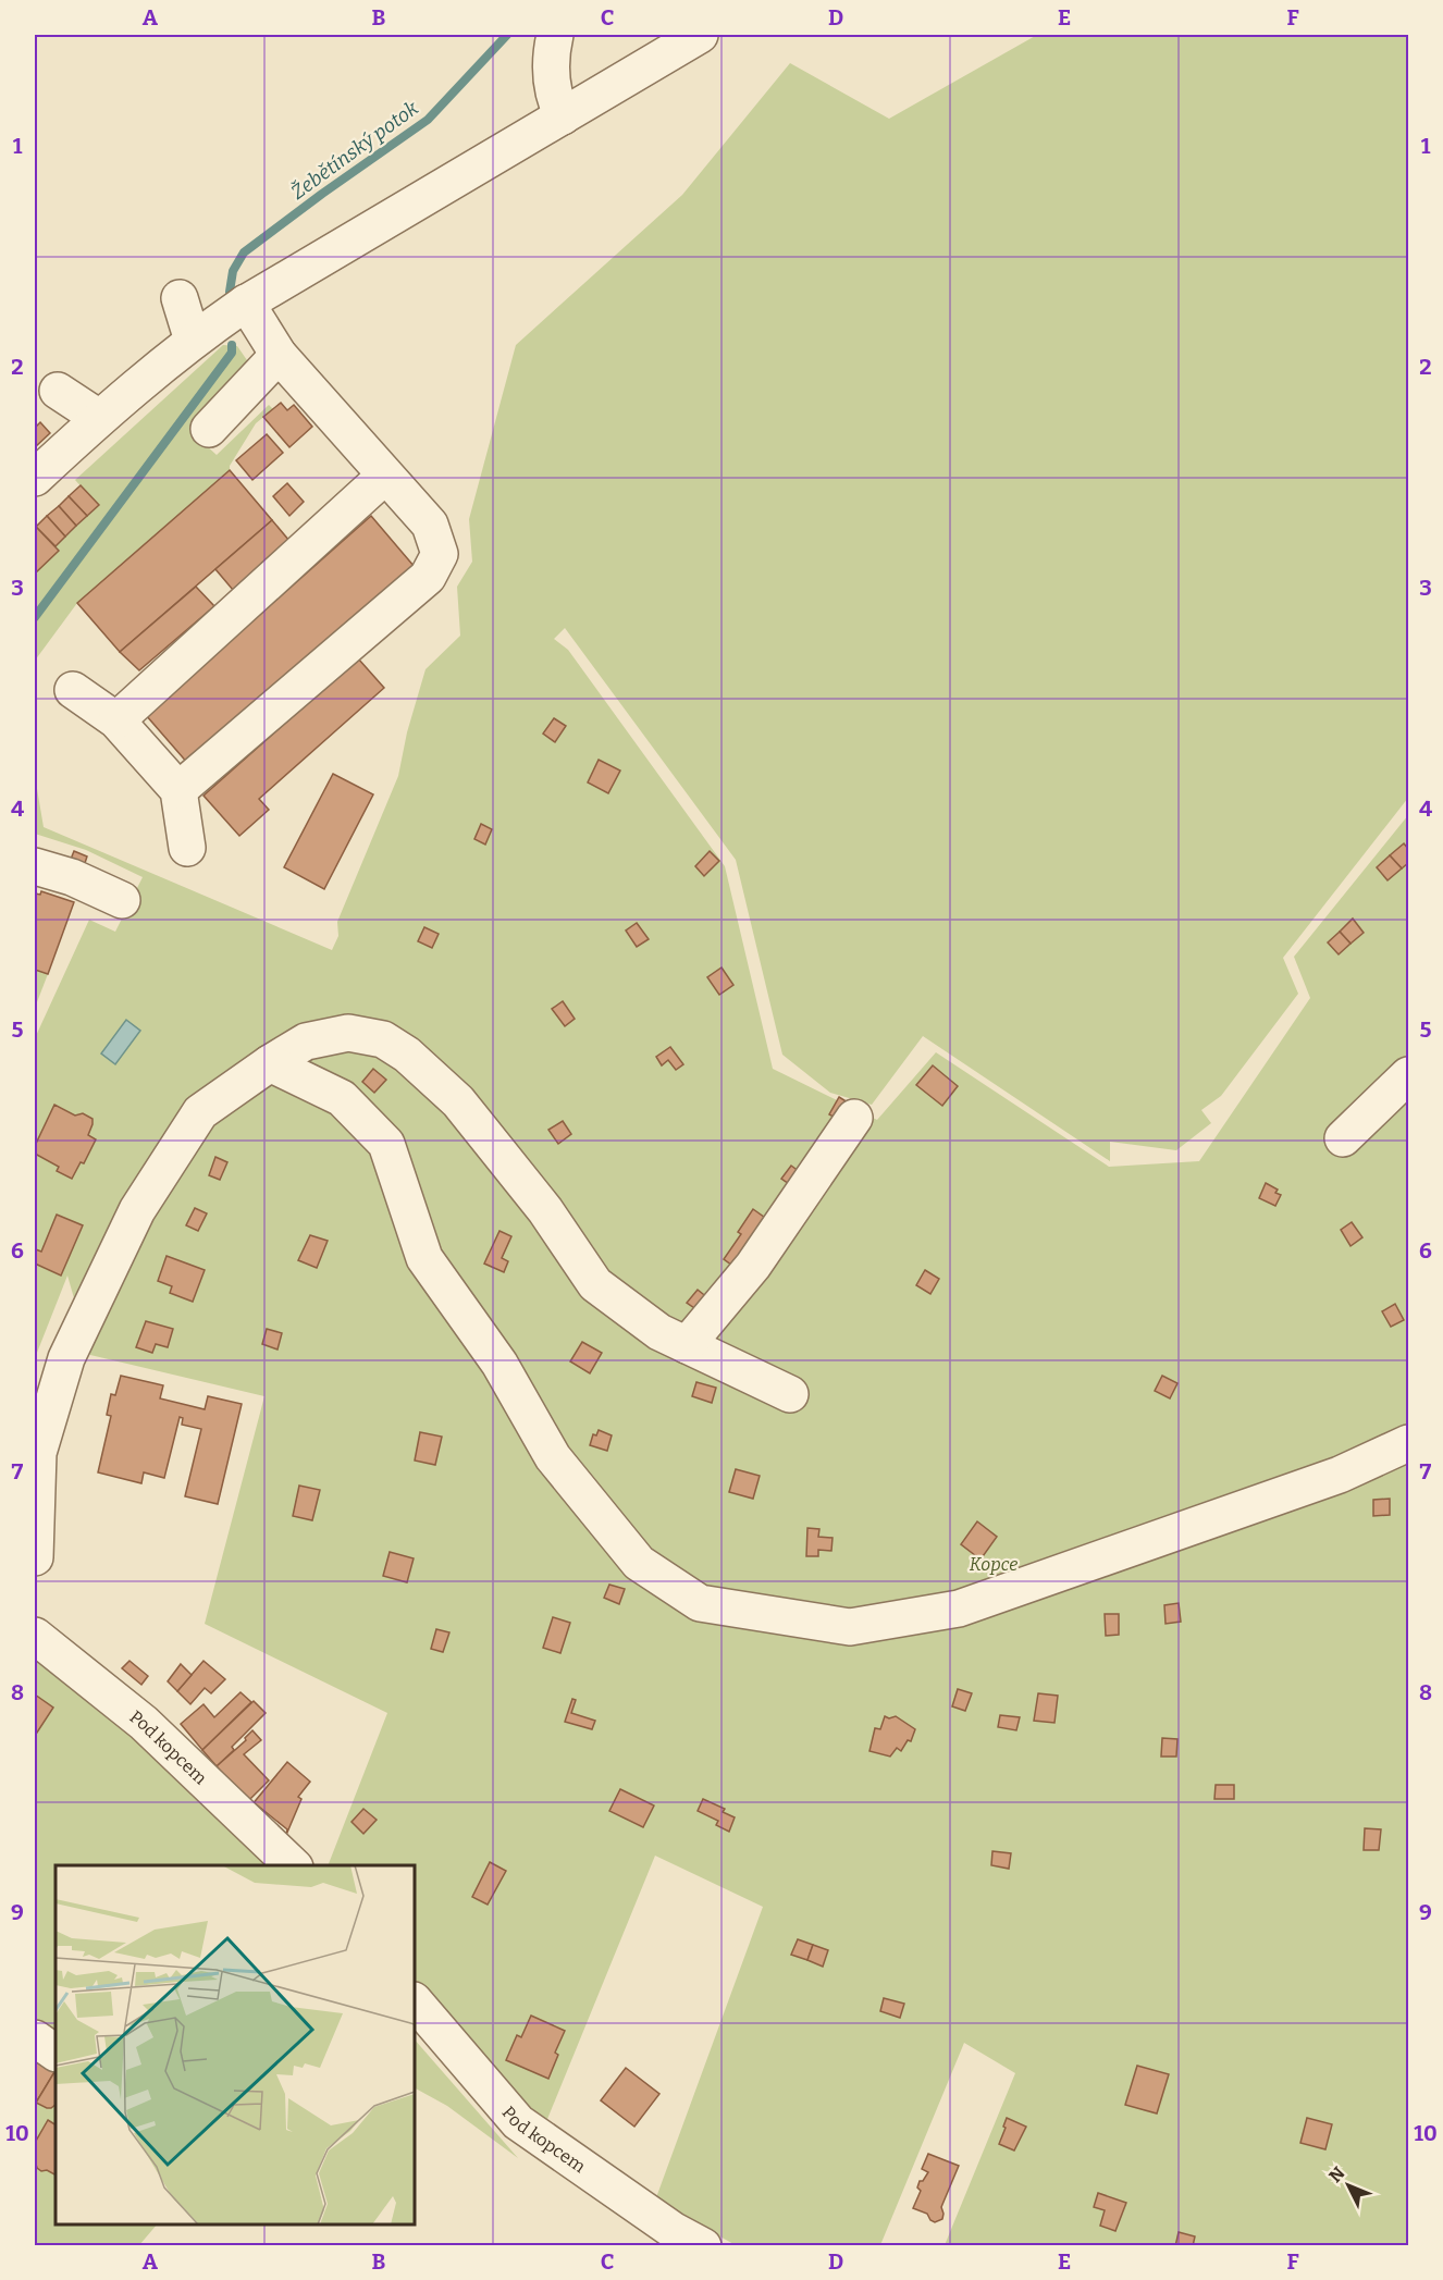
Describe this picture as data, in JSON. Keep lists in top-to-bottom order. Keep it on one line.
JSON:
{"streets":{"street":["Pod kopcem"]},"water":["Žebětínský potok"],"parks":["Kopce"],"north":"top left","grid":{"columns":["A","B","C","D","E","F"],"rows":["1","2","3","4","5","6","7","8","9","10"]}}
